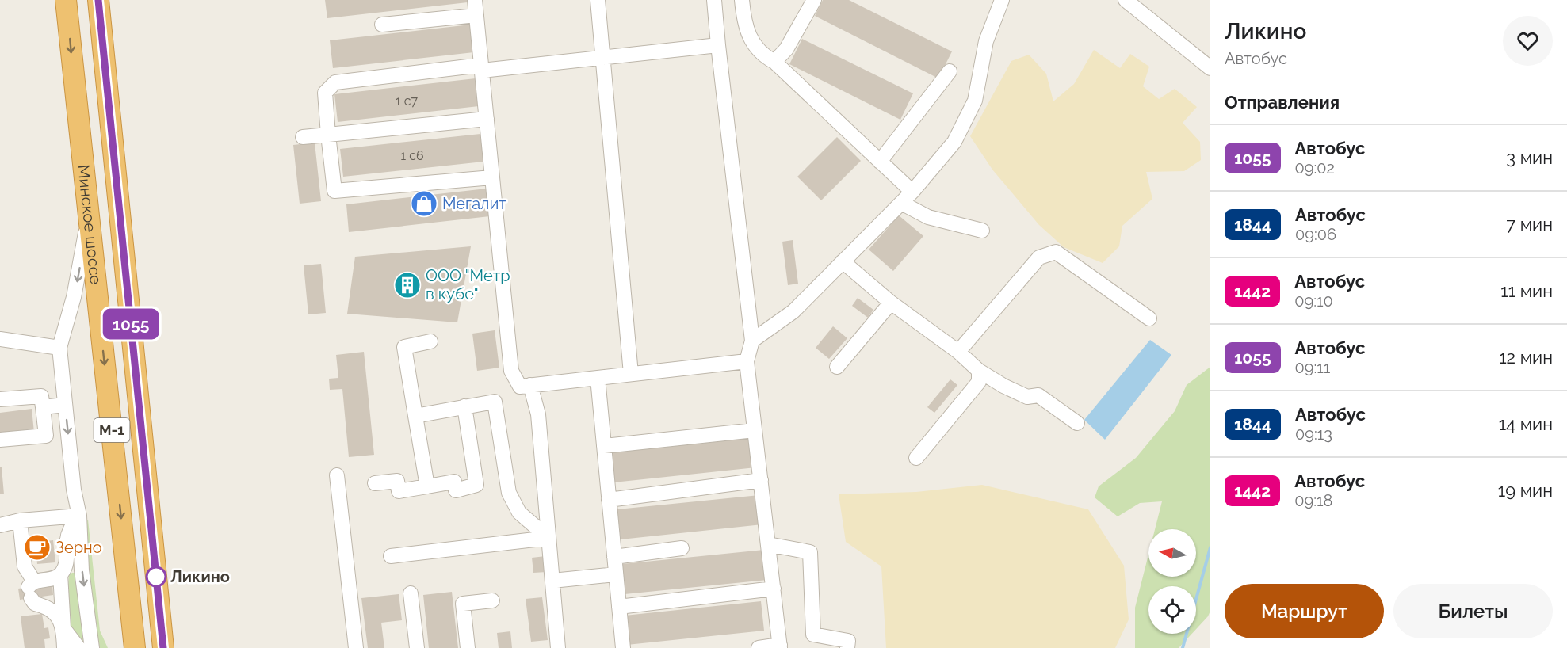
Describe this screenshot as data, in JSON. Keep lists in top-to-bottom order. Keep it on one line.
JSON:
{"streets":{"highway":["Минское шоссе","М-1"]},"places":{"shop":["Мегалит"],"building":["ООО \"Метр в кубе\""],"cafe":["Зерно"],"other":["Ликино"]},"lines":["bus line 1055"],"house_numbers":["1 с7","1 с6"],"north":"left","page":{"on_map":"1055","heading":[["Ликино","Автобус"],"Отправления"],"list":[{"mark":"1055","name":"Автобус","note":"09:02","value":"3 мин"},{"mark":"1844","name":"Автобус","note":"09:06","value":"7 мин"},{"mark":"1442","name":"Автобус","note":"09:10","value":"11 мин"},{"mark":"1055","name":"Автобус","note":"09:11","value":"12 мин"},{"mark":"1844","name":"Автобус","note":"09:13","value":"14 мин"},{"mark":"1442","name":"Автобус","note":"09:18","value":"19 мин"}],"buttons":["Маршрут","Билеты"]}}
